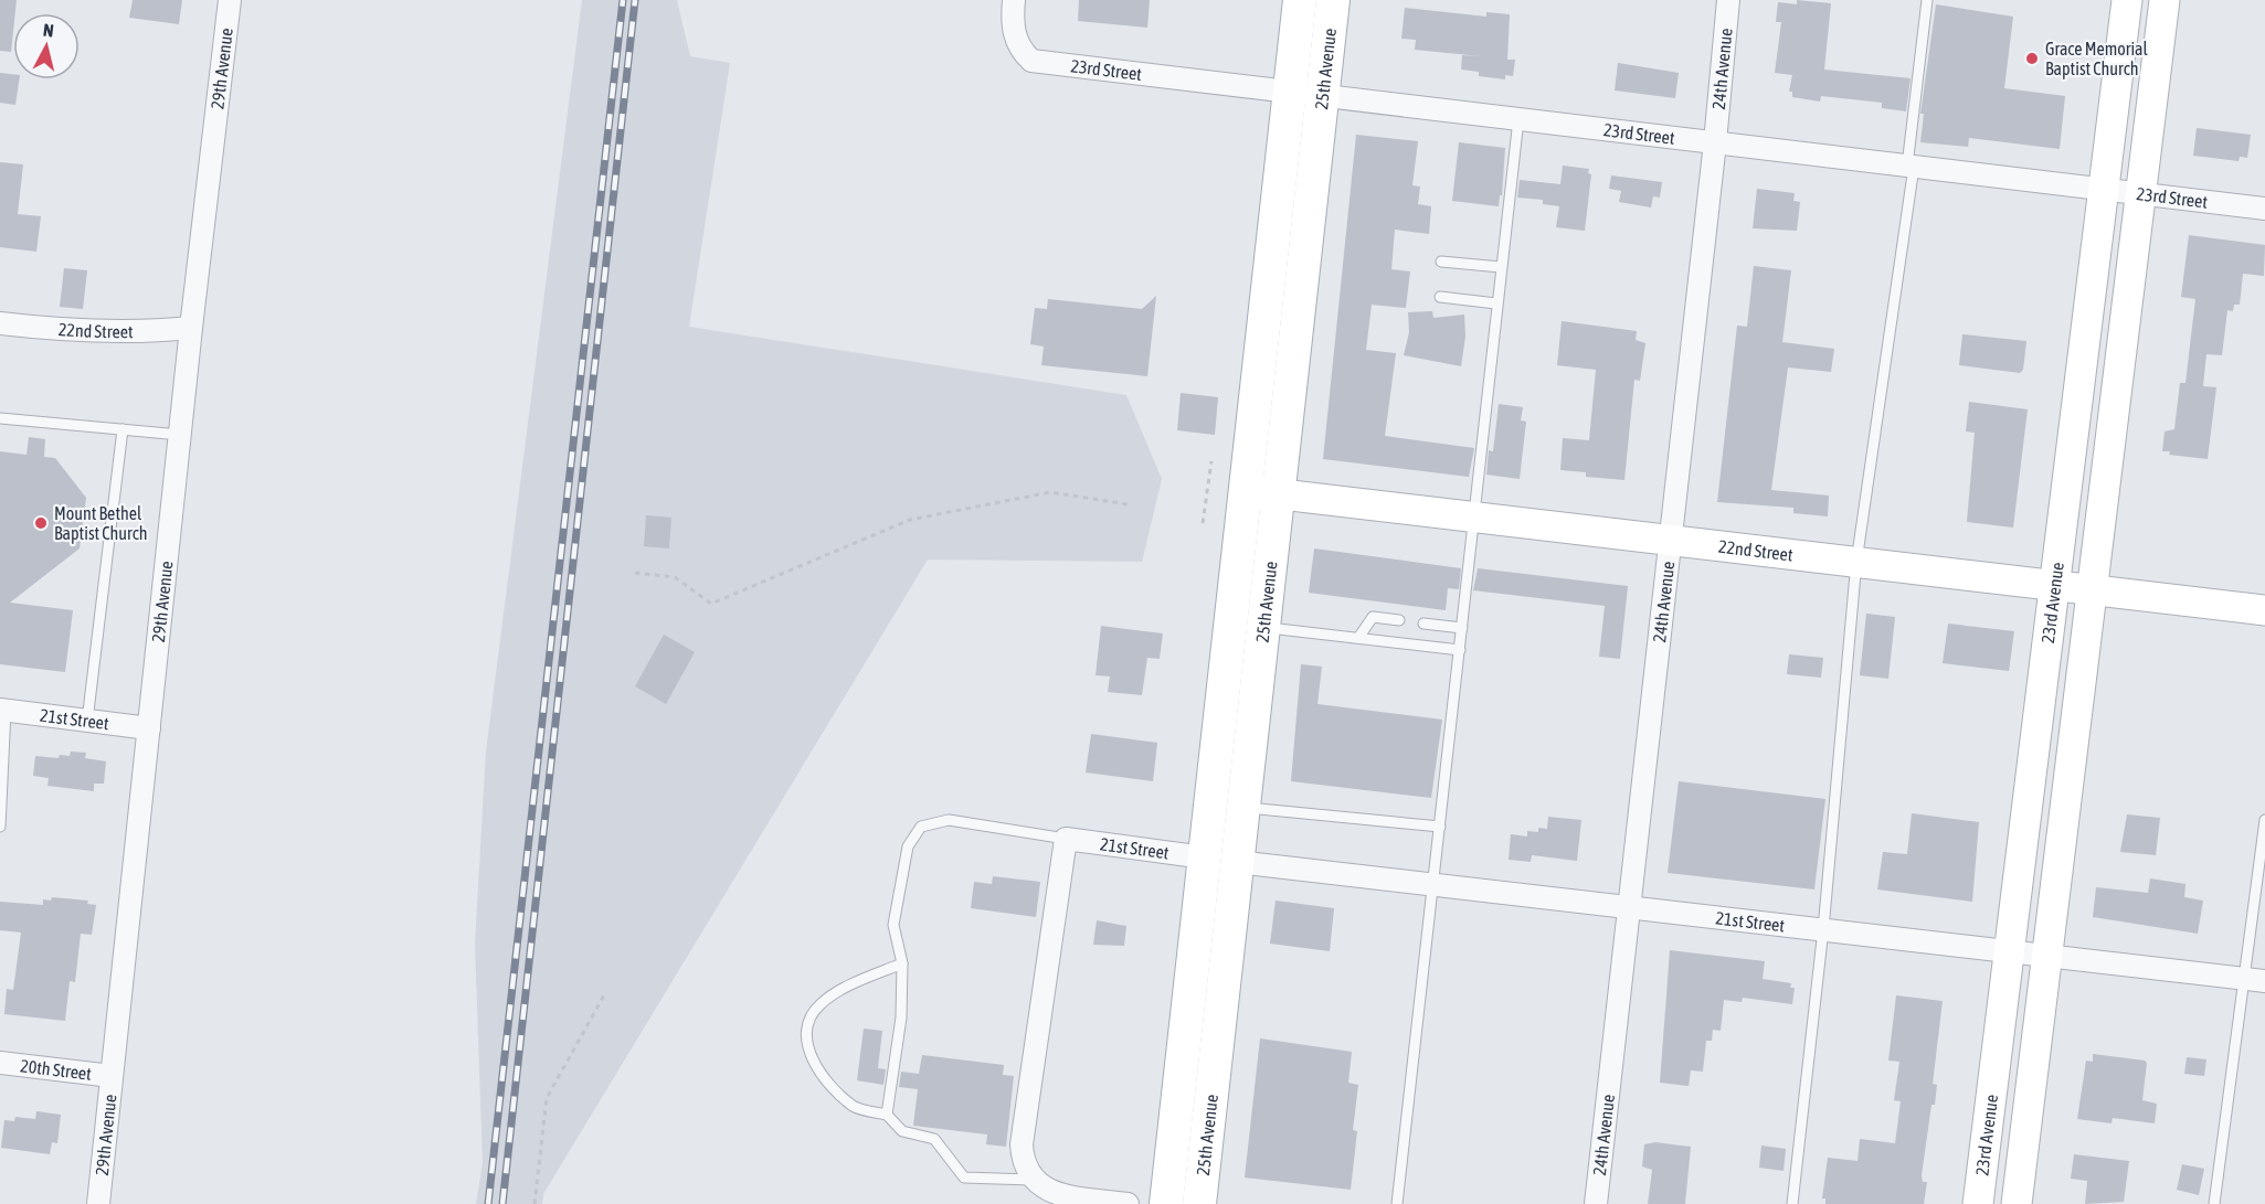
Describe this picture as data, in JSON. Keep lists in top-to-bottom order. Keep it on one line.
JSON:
{"streets":{"main road":["25th Avenue"],"street":["29th Avenue","24th Avenue","23rd Street","22nd Street","23rd Avenue","21st Street","20th Street"]},"crossings":[["29th Avenue","22nd Street"],["29th Avenue","21st Street"],["29th Avenue","20th Street"],["25th Avenue","23rd Street"],["25th Avenue","22nd Street"],["25th Avenue","21st Street"],["24th Avenue","23rd Street"],["24th Avenue","22nd Street"],["24th Avenue","21st Street"],["23rd Street","23rd Avenue"],["22nd Street","23rd Avenue"],["23rd Avenue","21st Street"]],"places":["Grace Memorial Baptist Church","Mount Bethel Baptist Church"],"north":"top"}
